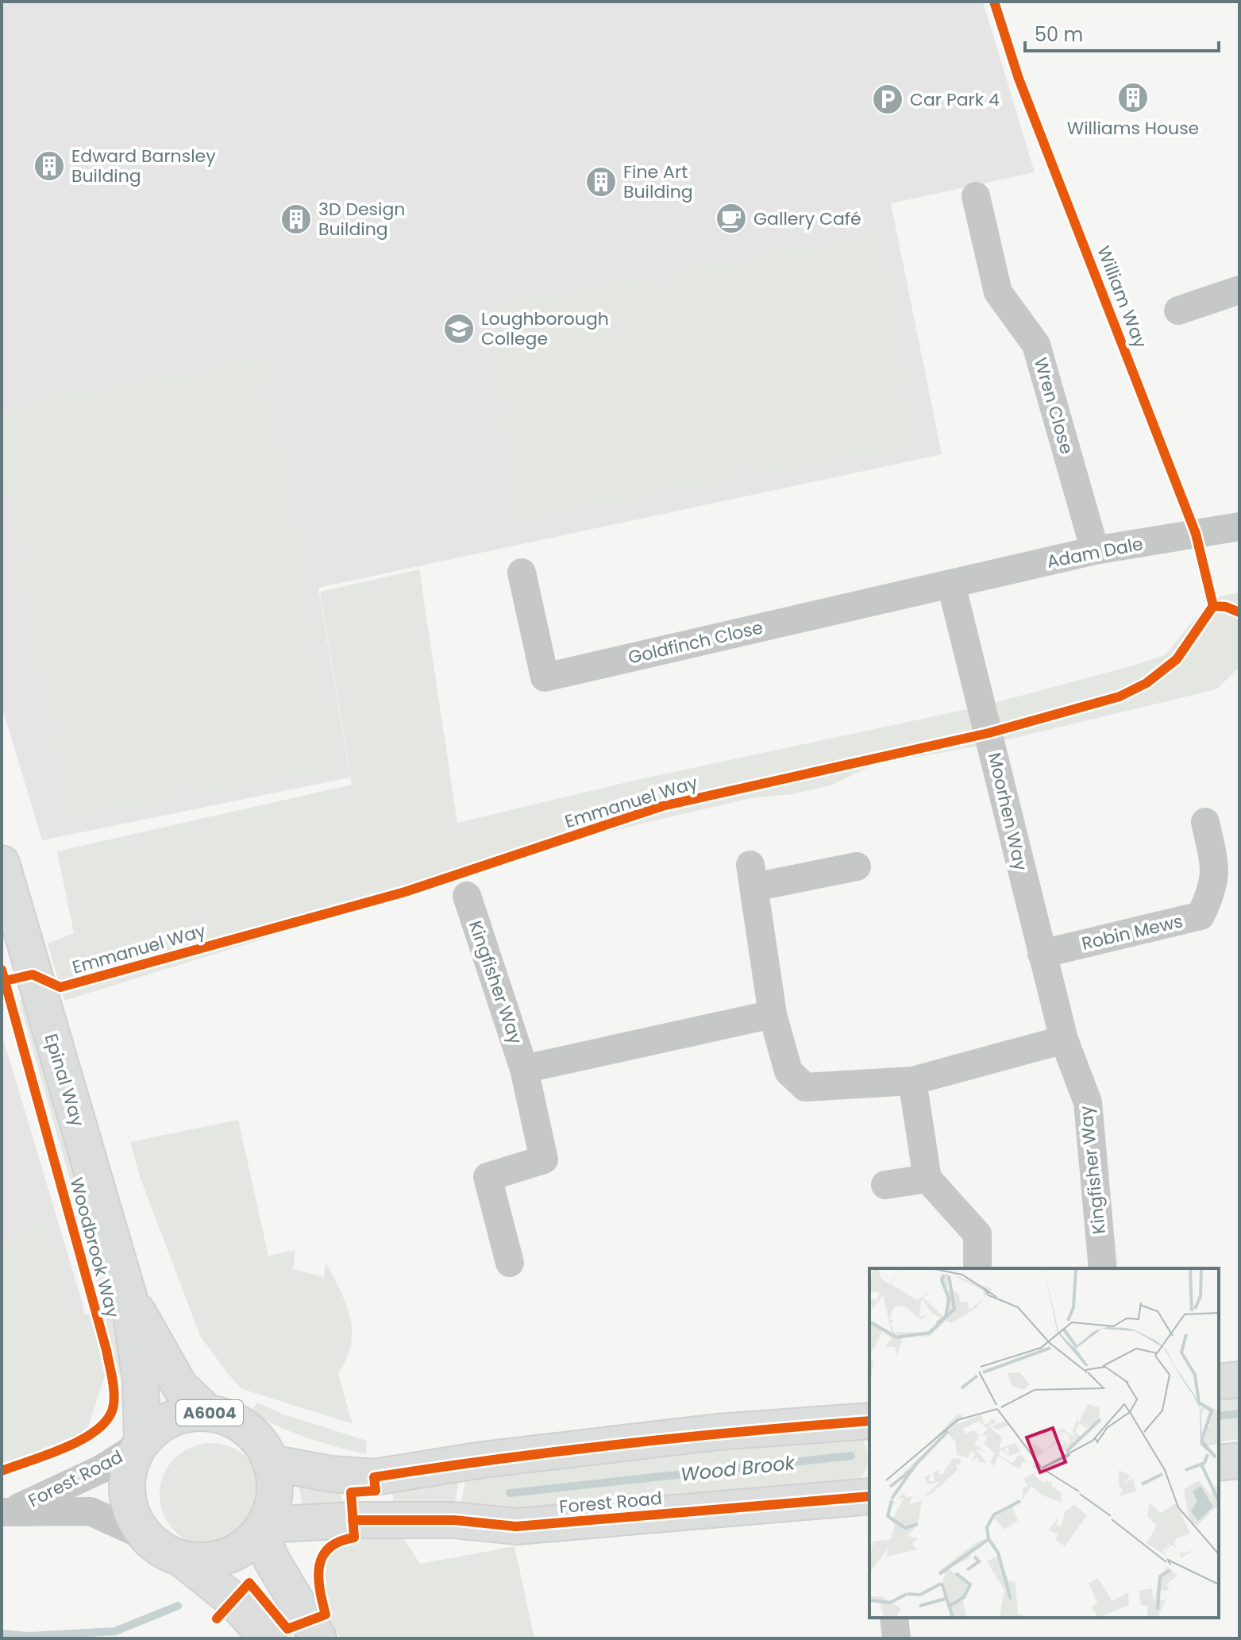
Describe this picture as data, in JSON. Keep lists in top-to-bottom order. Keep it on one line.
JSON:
{"streets":{"main road":["Epinal Way","A6004","Forest Road"],"street":["Wren Close","Adam Dale","Goldfinch Close","Moorhen Way","Robin Mews","Kingfisher Way"],"cycle path":["William Way","Emmanuel Way","Woodbrook Way"]},"crossings":[["Wren Close","Adam Dale"],["Adam Dale","Goldfinch Close"],["Adam Dale","Moorhen Way"],["Goldfinch Close","Moorhen Way"],["Moorhen Way","Robin Mews"],["Moorhen Way","Kingfisher Way"],["Epinal Way","A6004"],["Epinal Way","Forest Road"],["A6004","Forest Road"]],"water":["Wood Brook"],"places":{"building":["Williams House","Edward Barnsley Building","Fine Art Building","3D Design Building"],"parking":["Car Park 4"],"cafe":["Gallery Café"],"school or university":["Loughborough College"]},"scale_bar":"50 m"}
